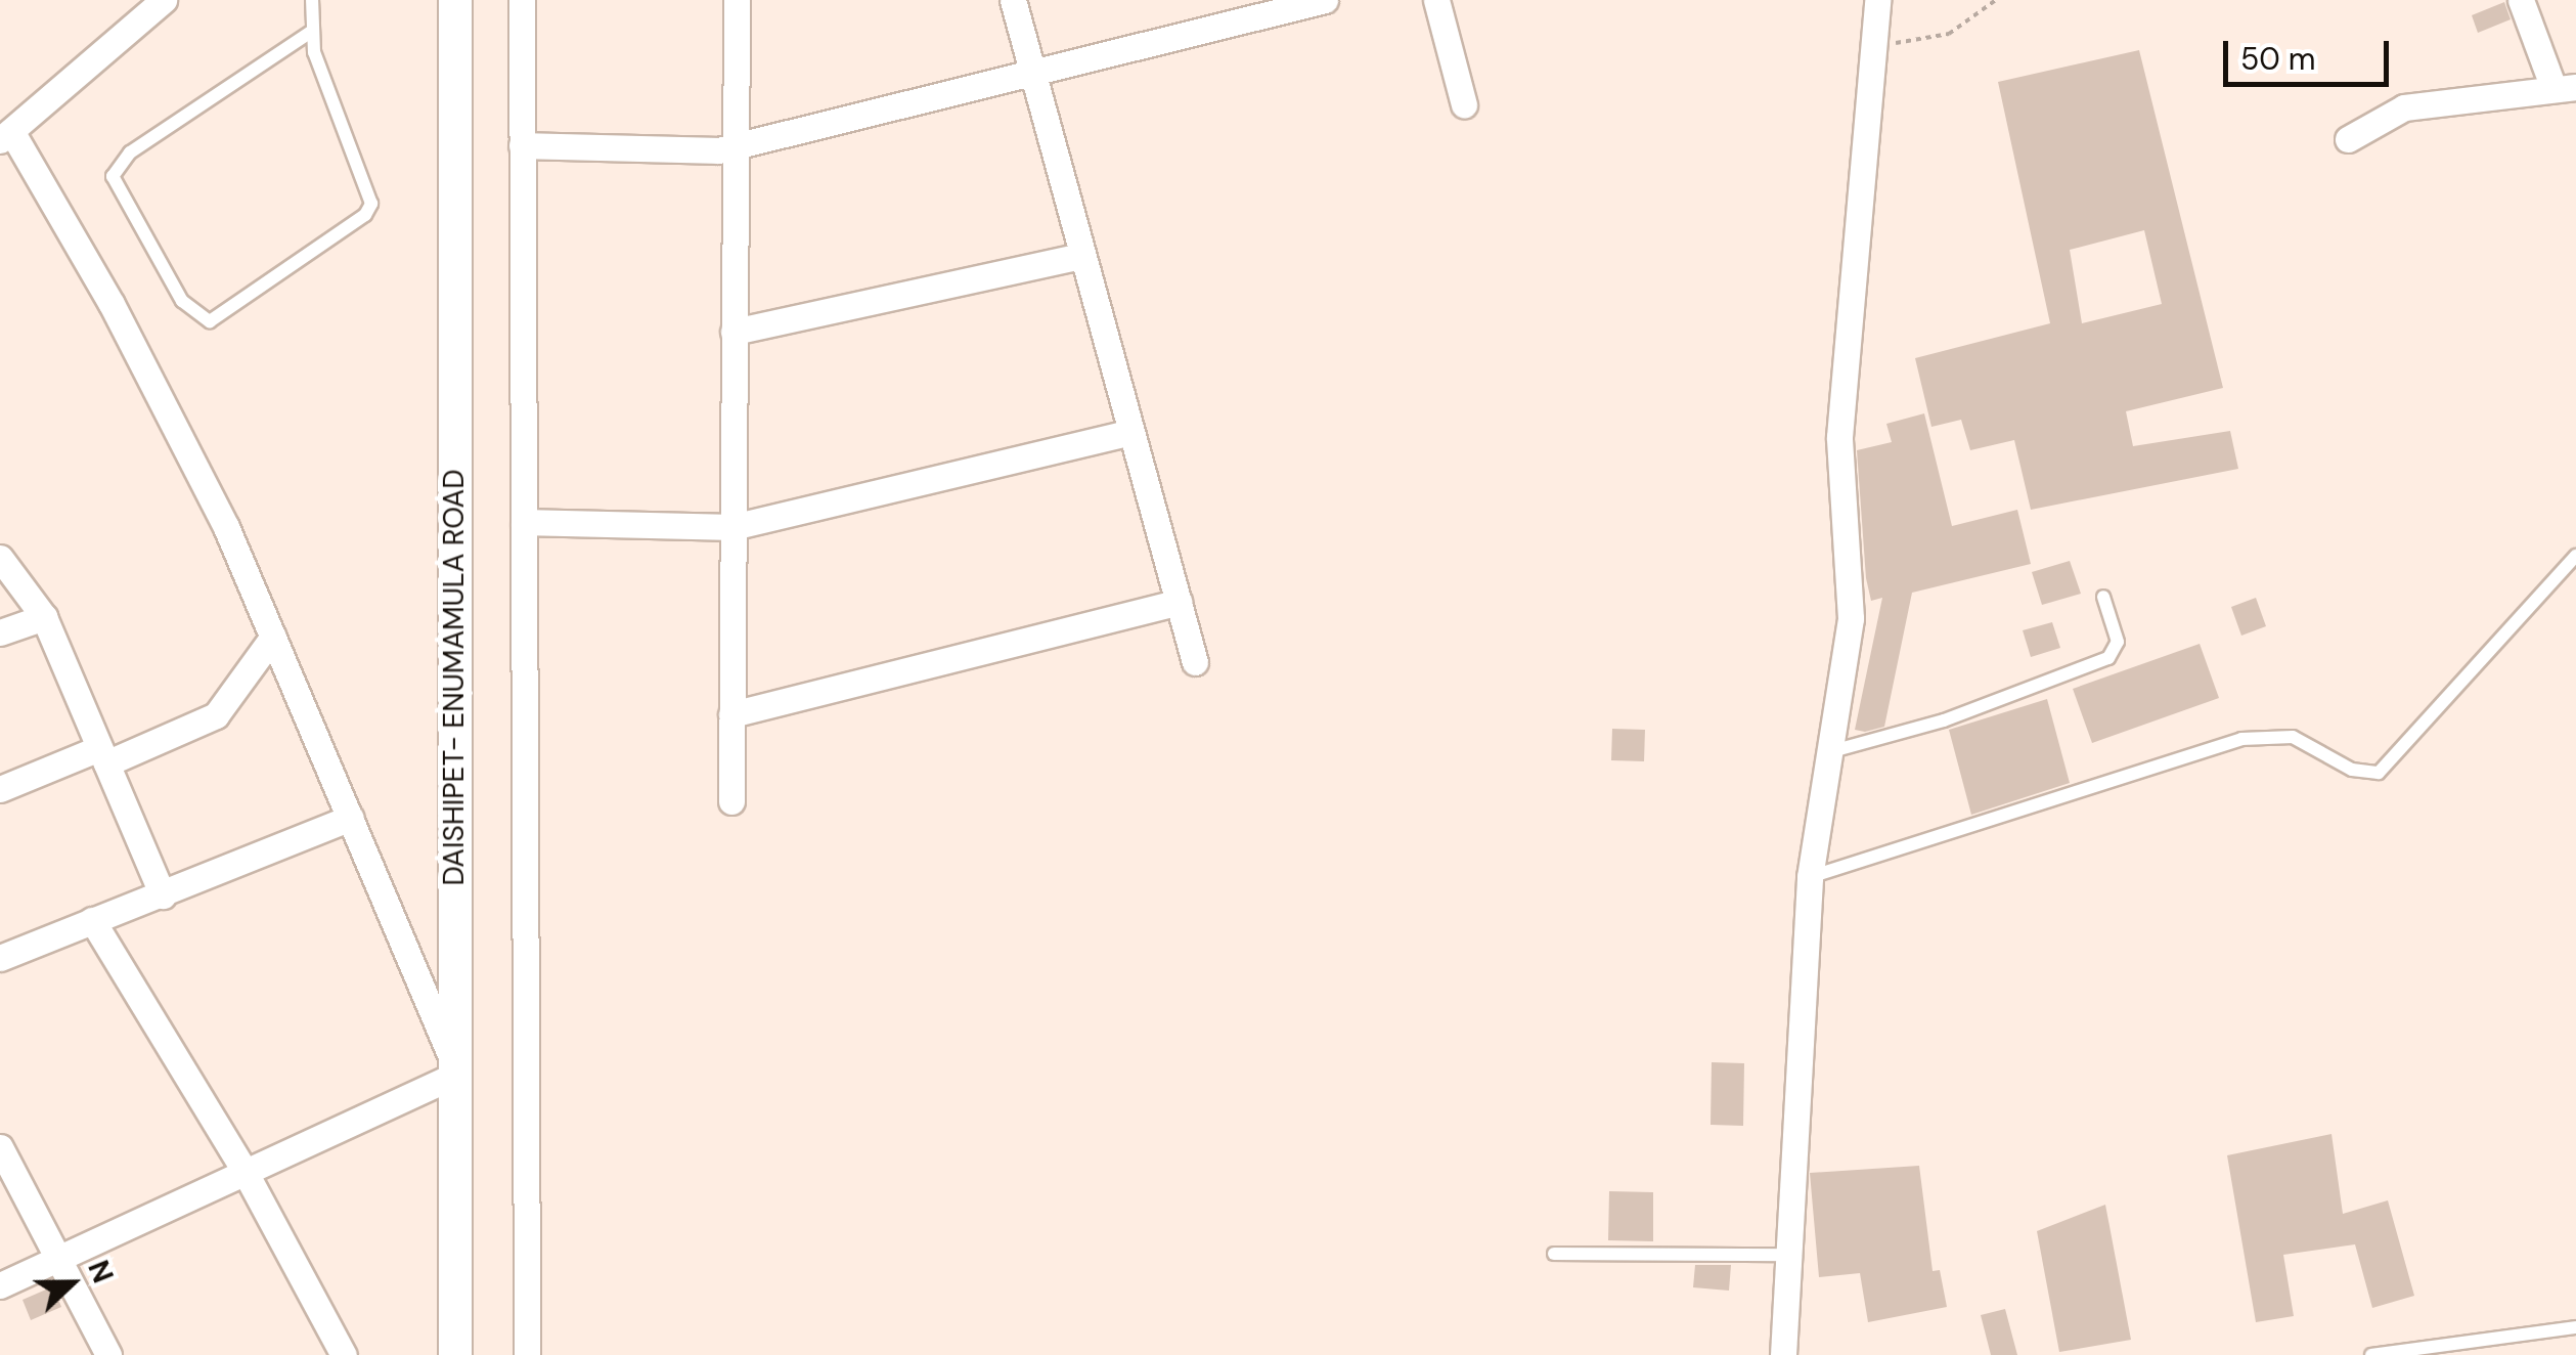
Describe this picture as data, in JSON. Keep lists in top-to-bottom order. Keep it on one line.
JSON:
{"streets":{"street":["DAISHIPET- ENUMAMULA ROAD"]},"scale_bar":"50 m","north":"right"}
